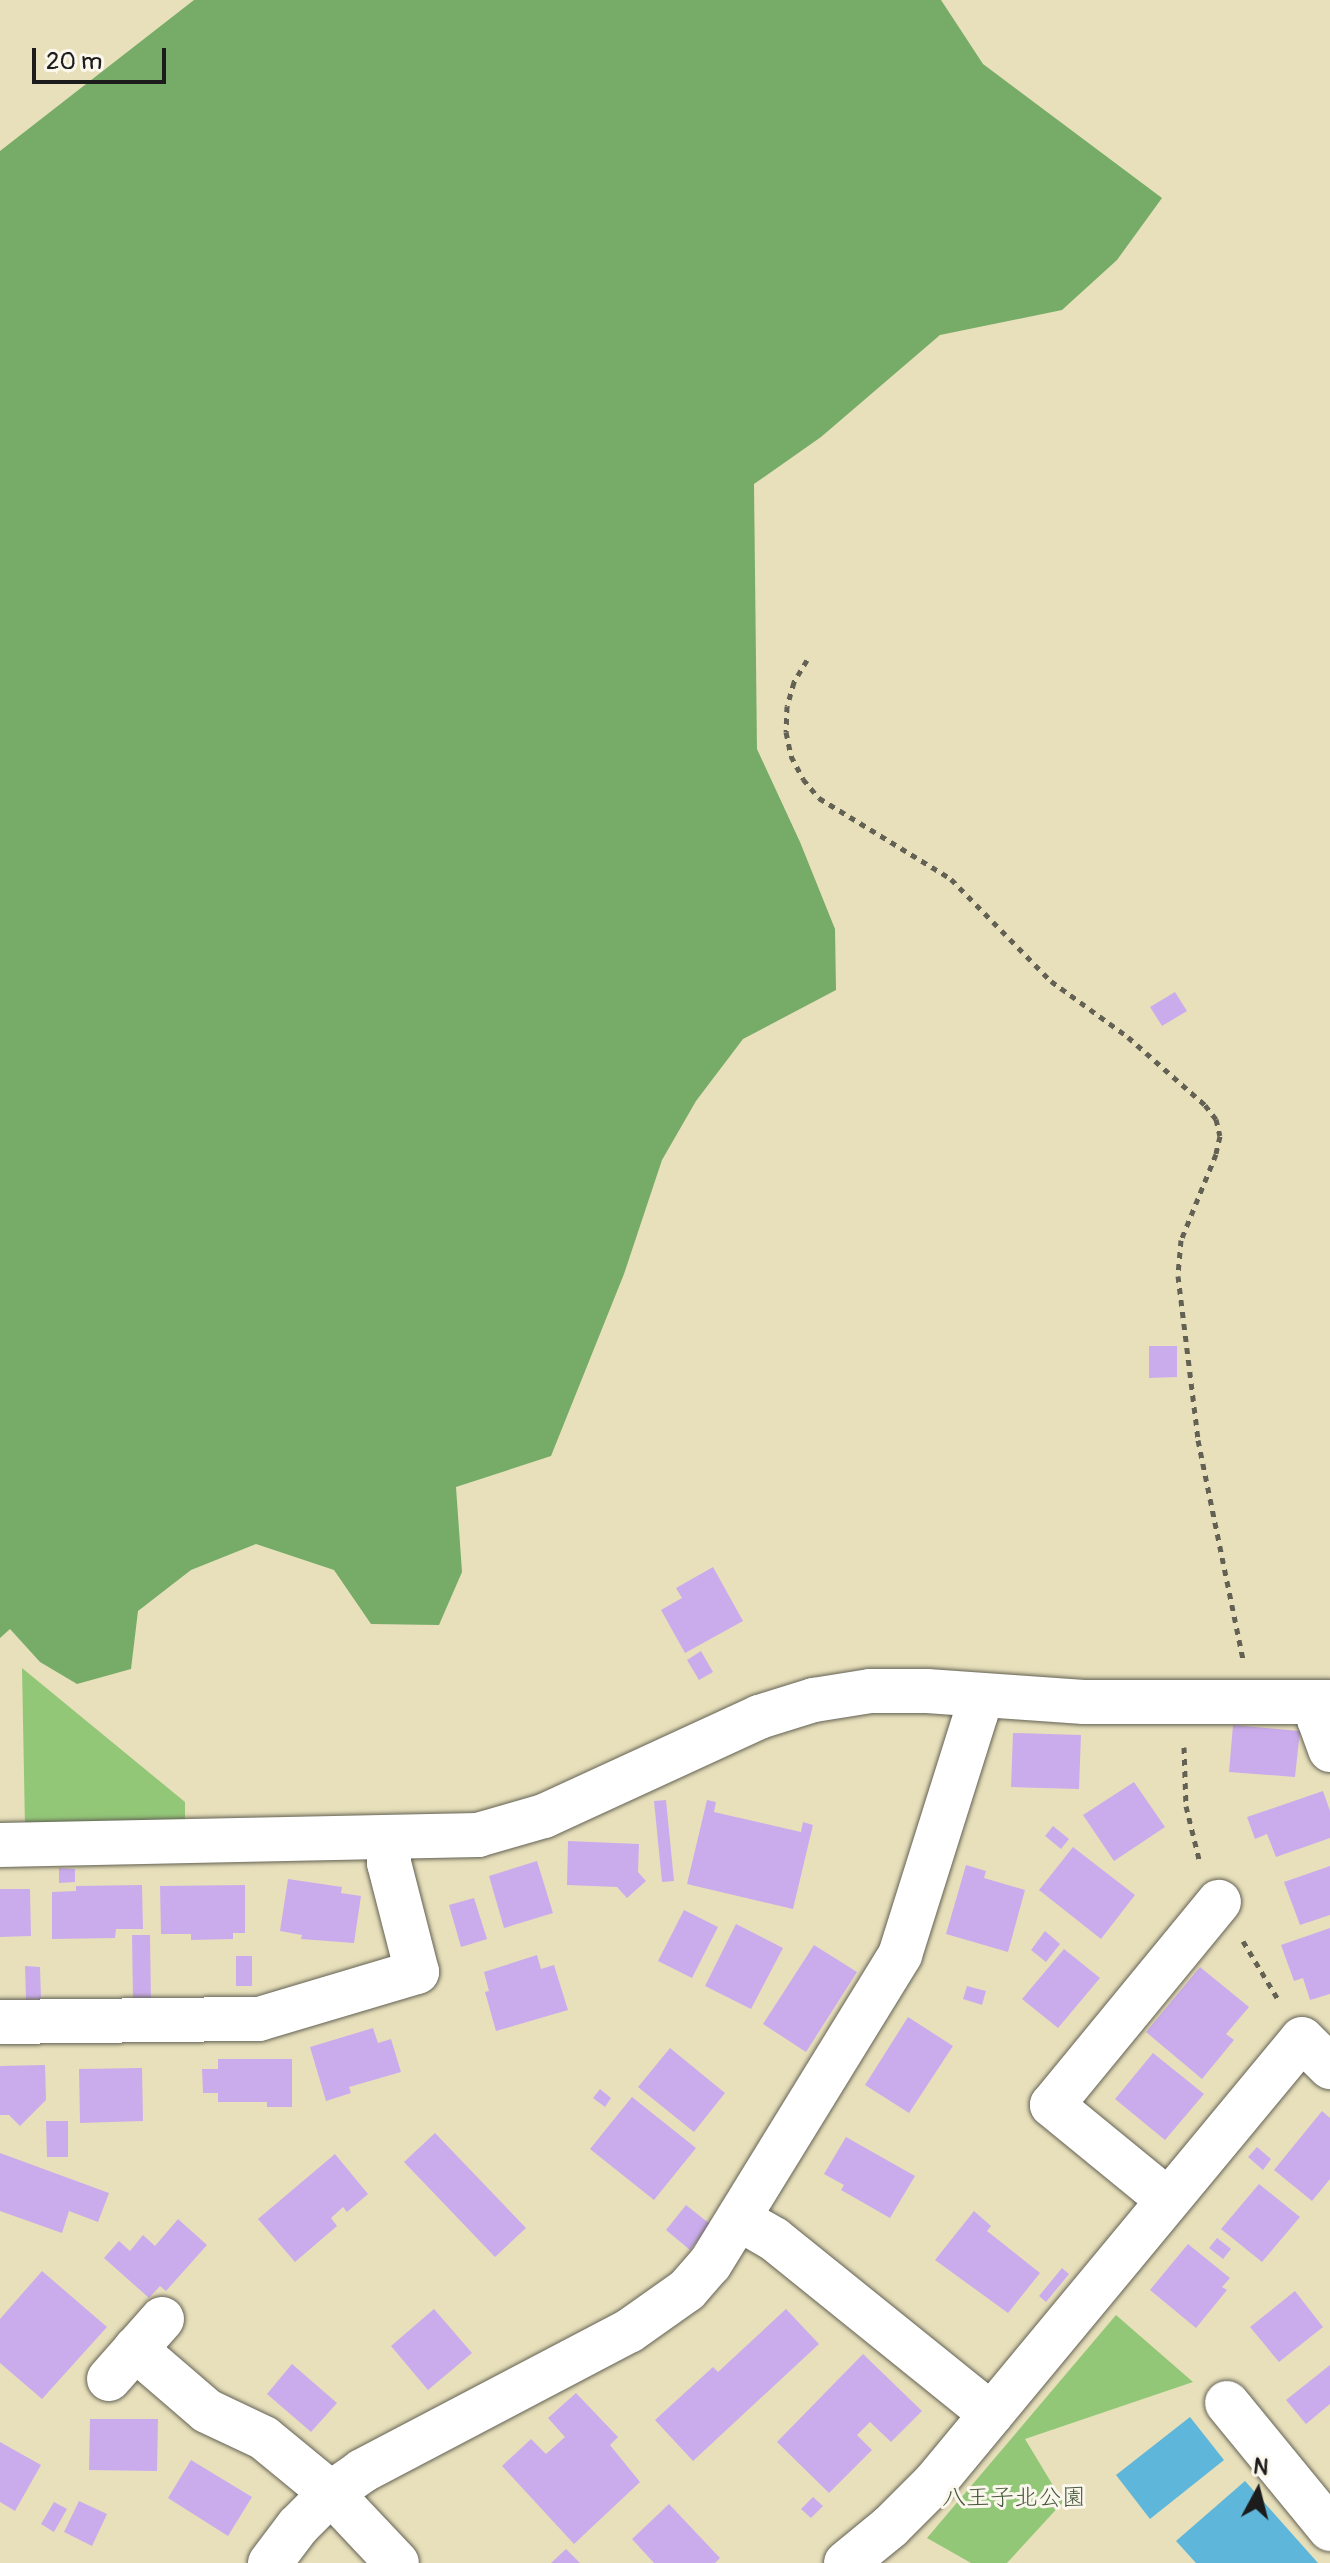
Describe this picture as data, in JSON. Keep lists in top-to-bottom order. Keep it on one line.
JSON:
{"parks":["八王子北公園"],"scale_bar":"20 m","north":"top"}
